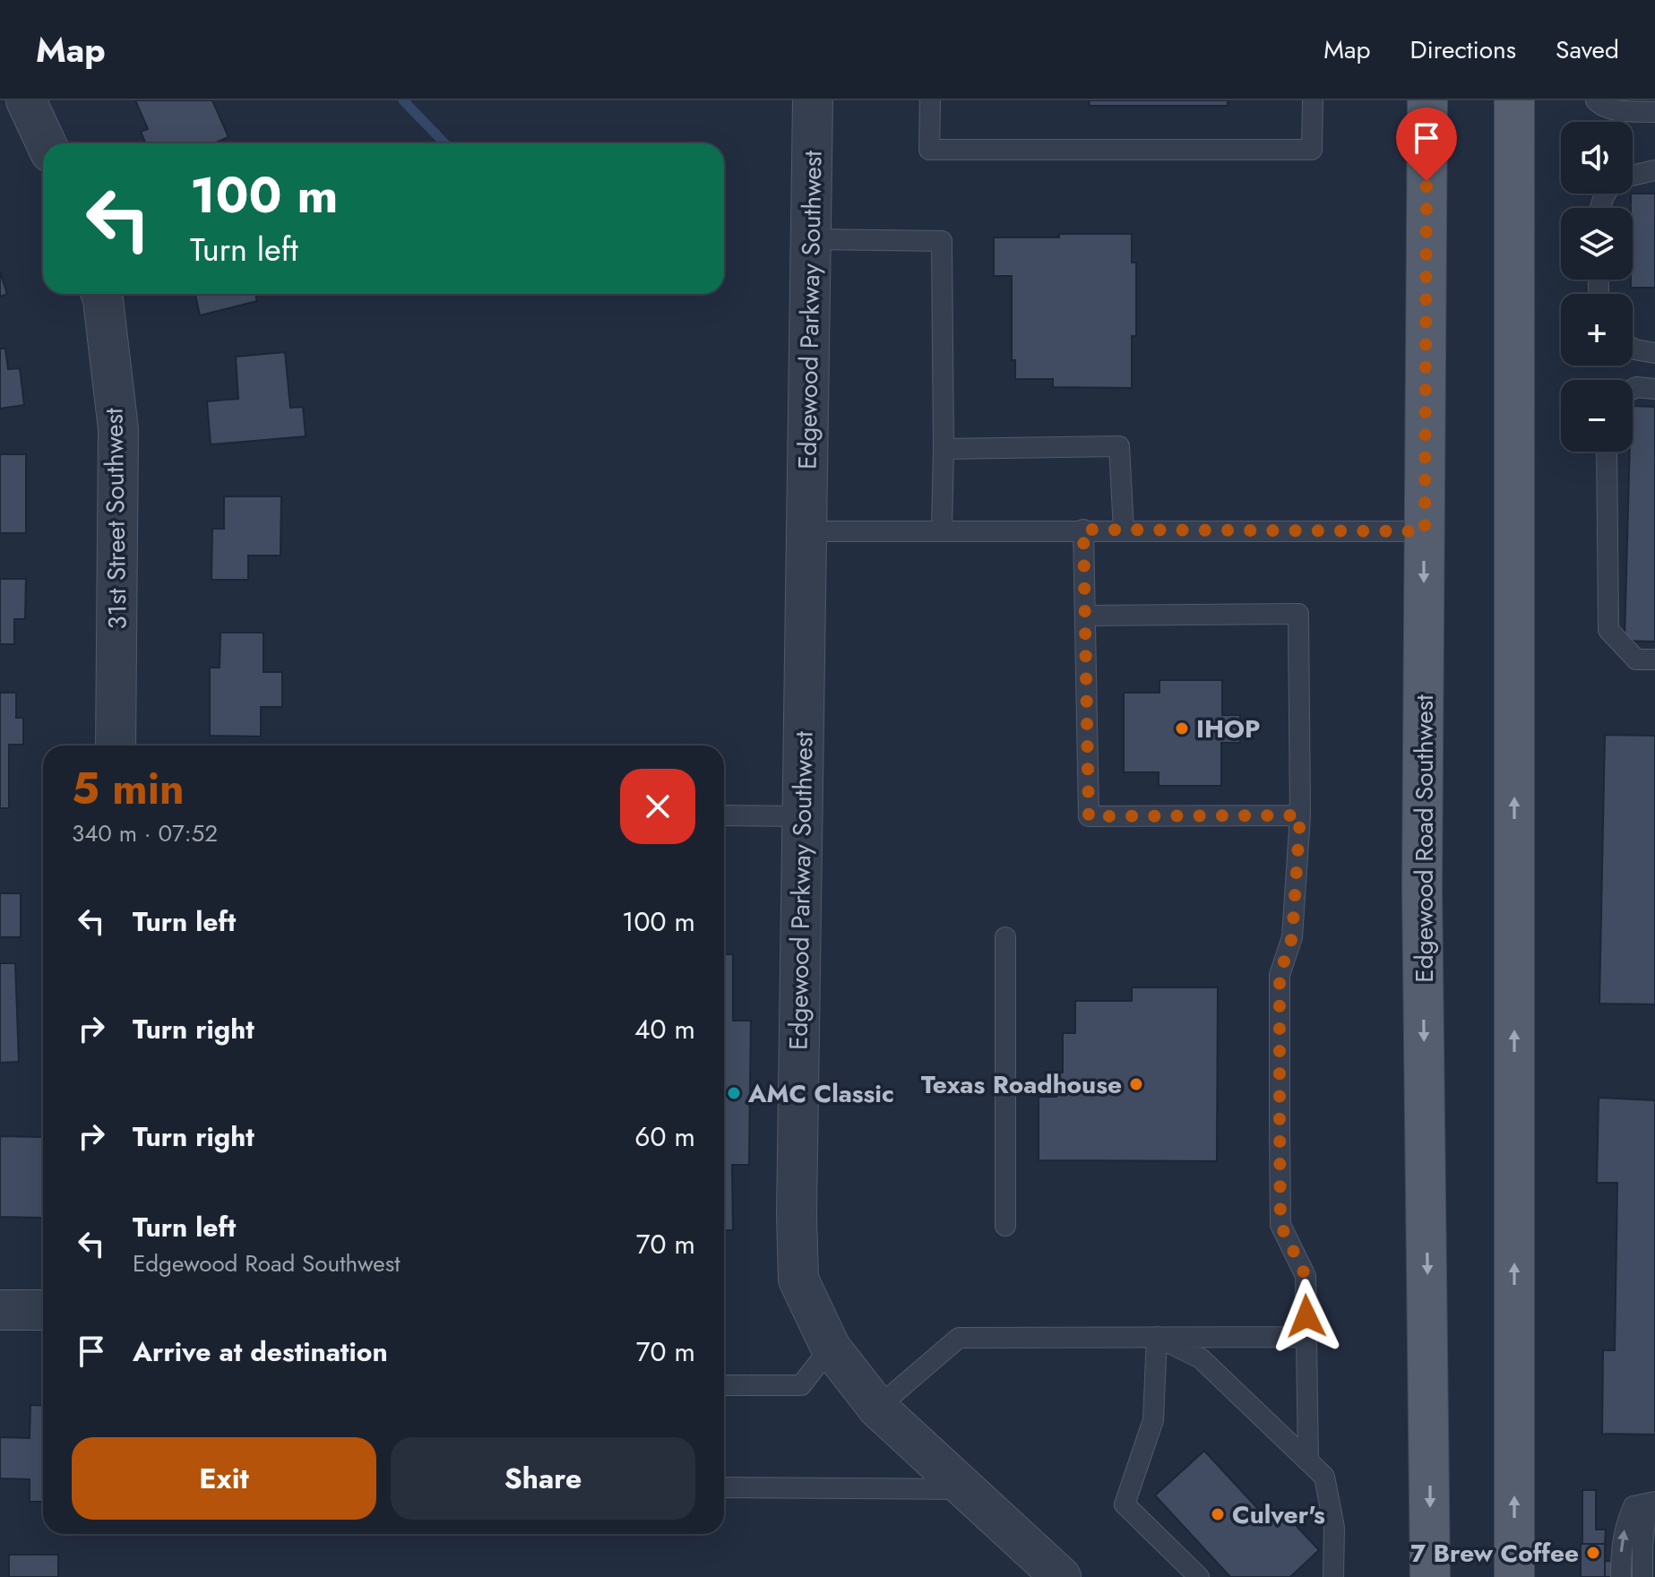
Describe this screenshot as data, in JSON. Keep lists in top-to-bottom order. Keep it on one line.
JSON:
{"streets":{"main road":["Edgewood Road Southwest"],"street":["Edgewood Parkway Southwest","31st Street Southwest"]},"places":["IHOP","Texas Roadhouse","AMC Classic","Culver's","7 Brew Coffee"],"page":{"header":"Map","nav":["Map","Directions","Saved"],"map_buttons":["+","−"],"turn":["100 m","Turn left"],"heading":["5 min","340 m · 07:52"],"list":[{"name":"Turn left","value":"100 m"},{"name":"Turn right","value":"40 m"},{"name":"Turn right","value":"60 m"},{"name":"Turn left","note":"Edgewood Road Southwest","value":"70 m"},{"name":"Arrive at destination","value":"70 m"}],"buttons":["Exit","Share"]}}
